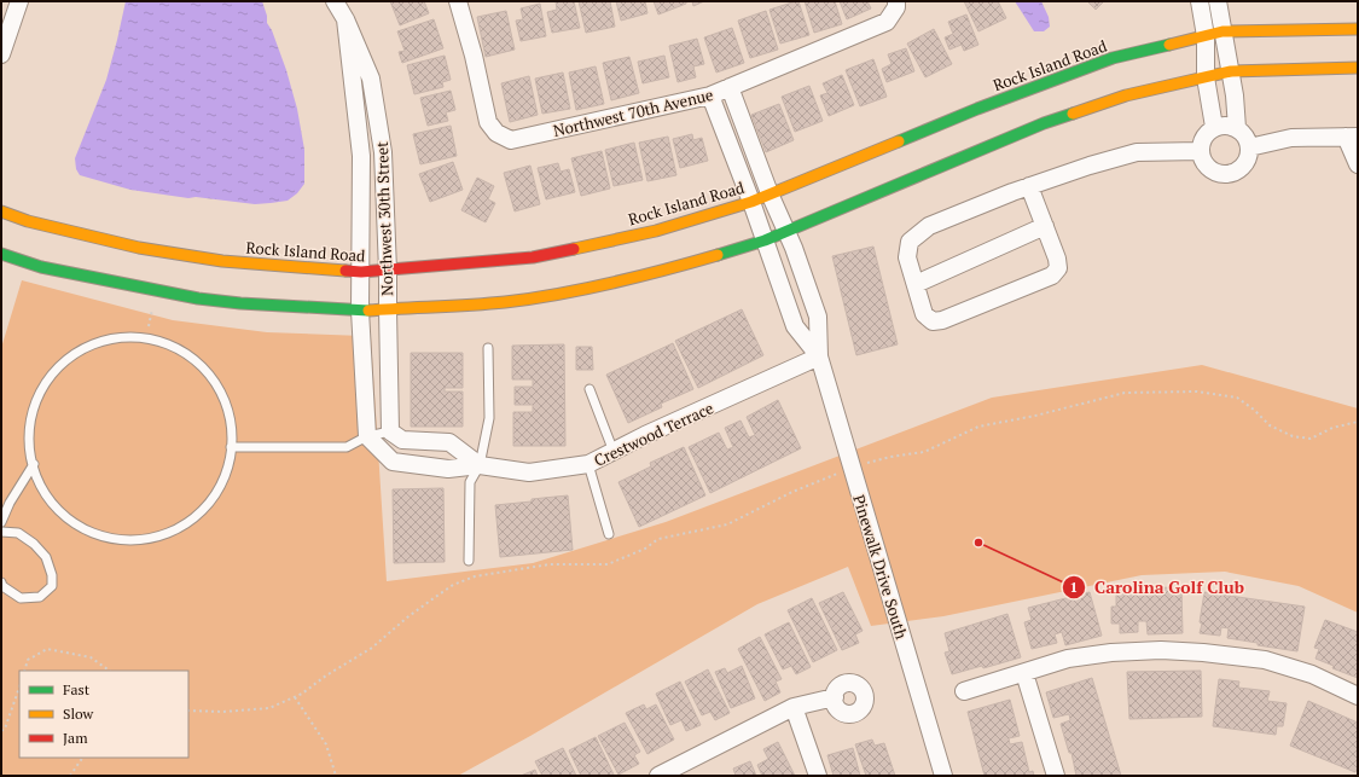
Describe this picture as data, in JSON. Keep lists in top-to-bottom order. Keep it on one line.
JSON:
{"streets":{"main road":["Rock Island Road"],"street":["Northwest 70th Avenue","Northwest 30th Street","Crestwood Terrace","Pinewalk Drive South"]},"crossings":[["Rock Island Road","Northwest 30th Street"],["Rock Island Road","Pinewalk Drive South"],["Northwest 70th Avenue","Pinewalk Drive South"],["Crestwood Terrace","Pinewalk Drive South"]],"places":["Carolina Golf Club"],"legend":["Fast","Slow","Jam"]}
